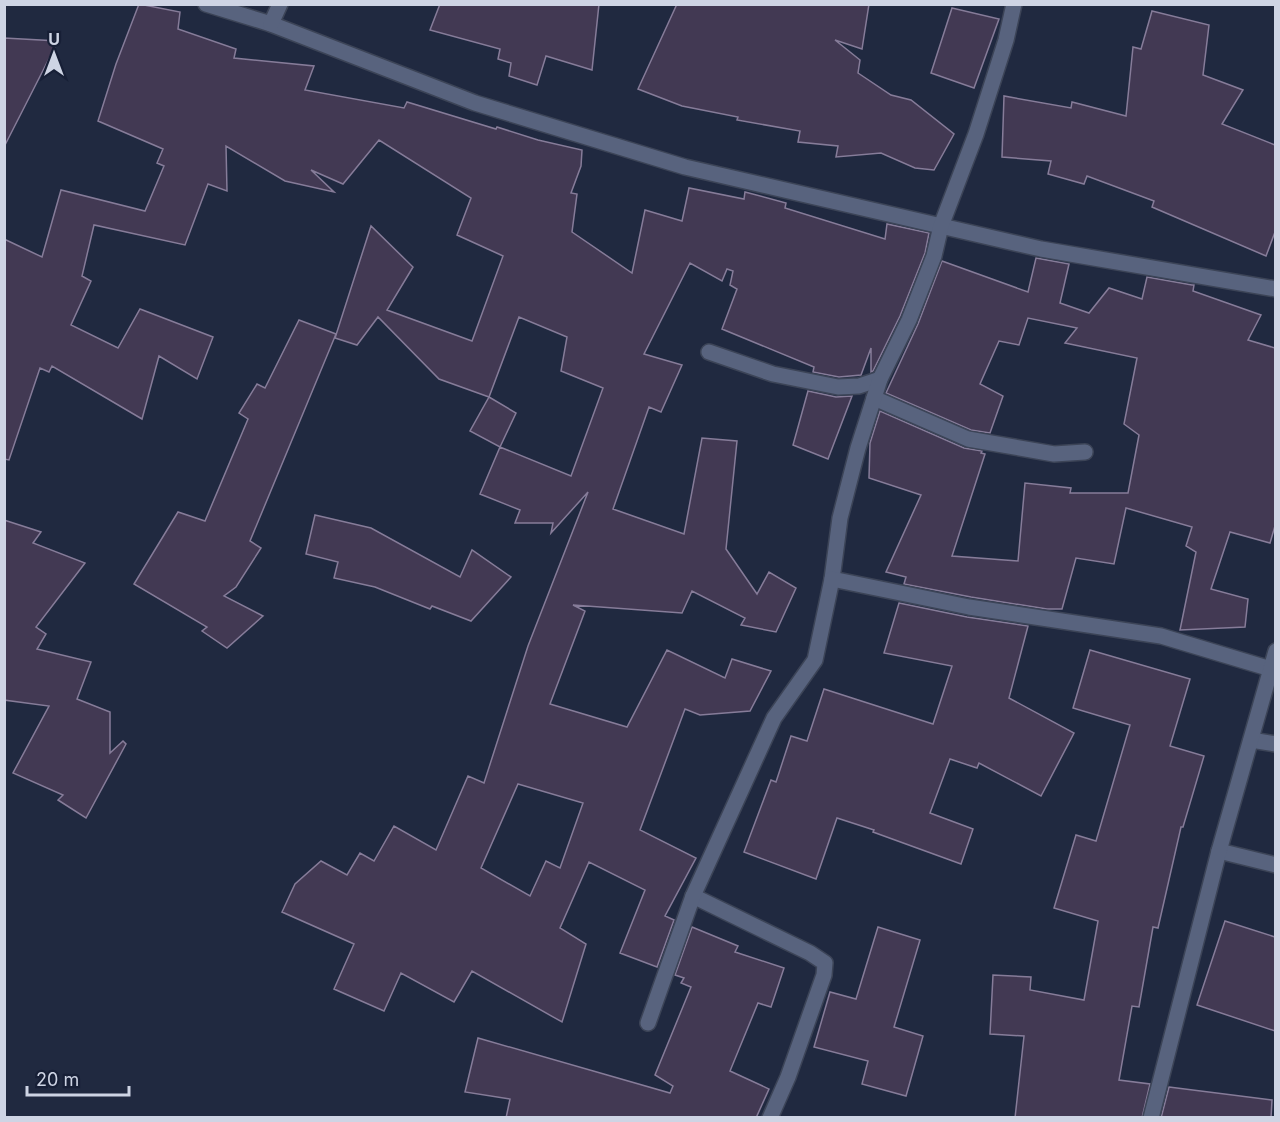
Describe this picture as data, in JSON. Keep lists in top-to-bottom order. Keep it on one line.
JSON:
{"scale_bar":"20 m","north":"top"}
